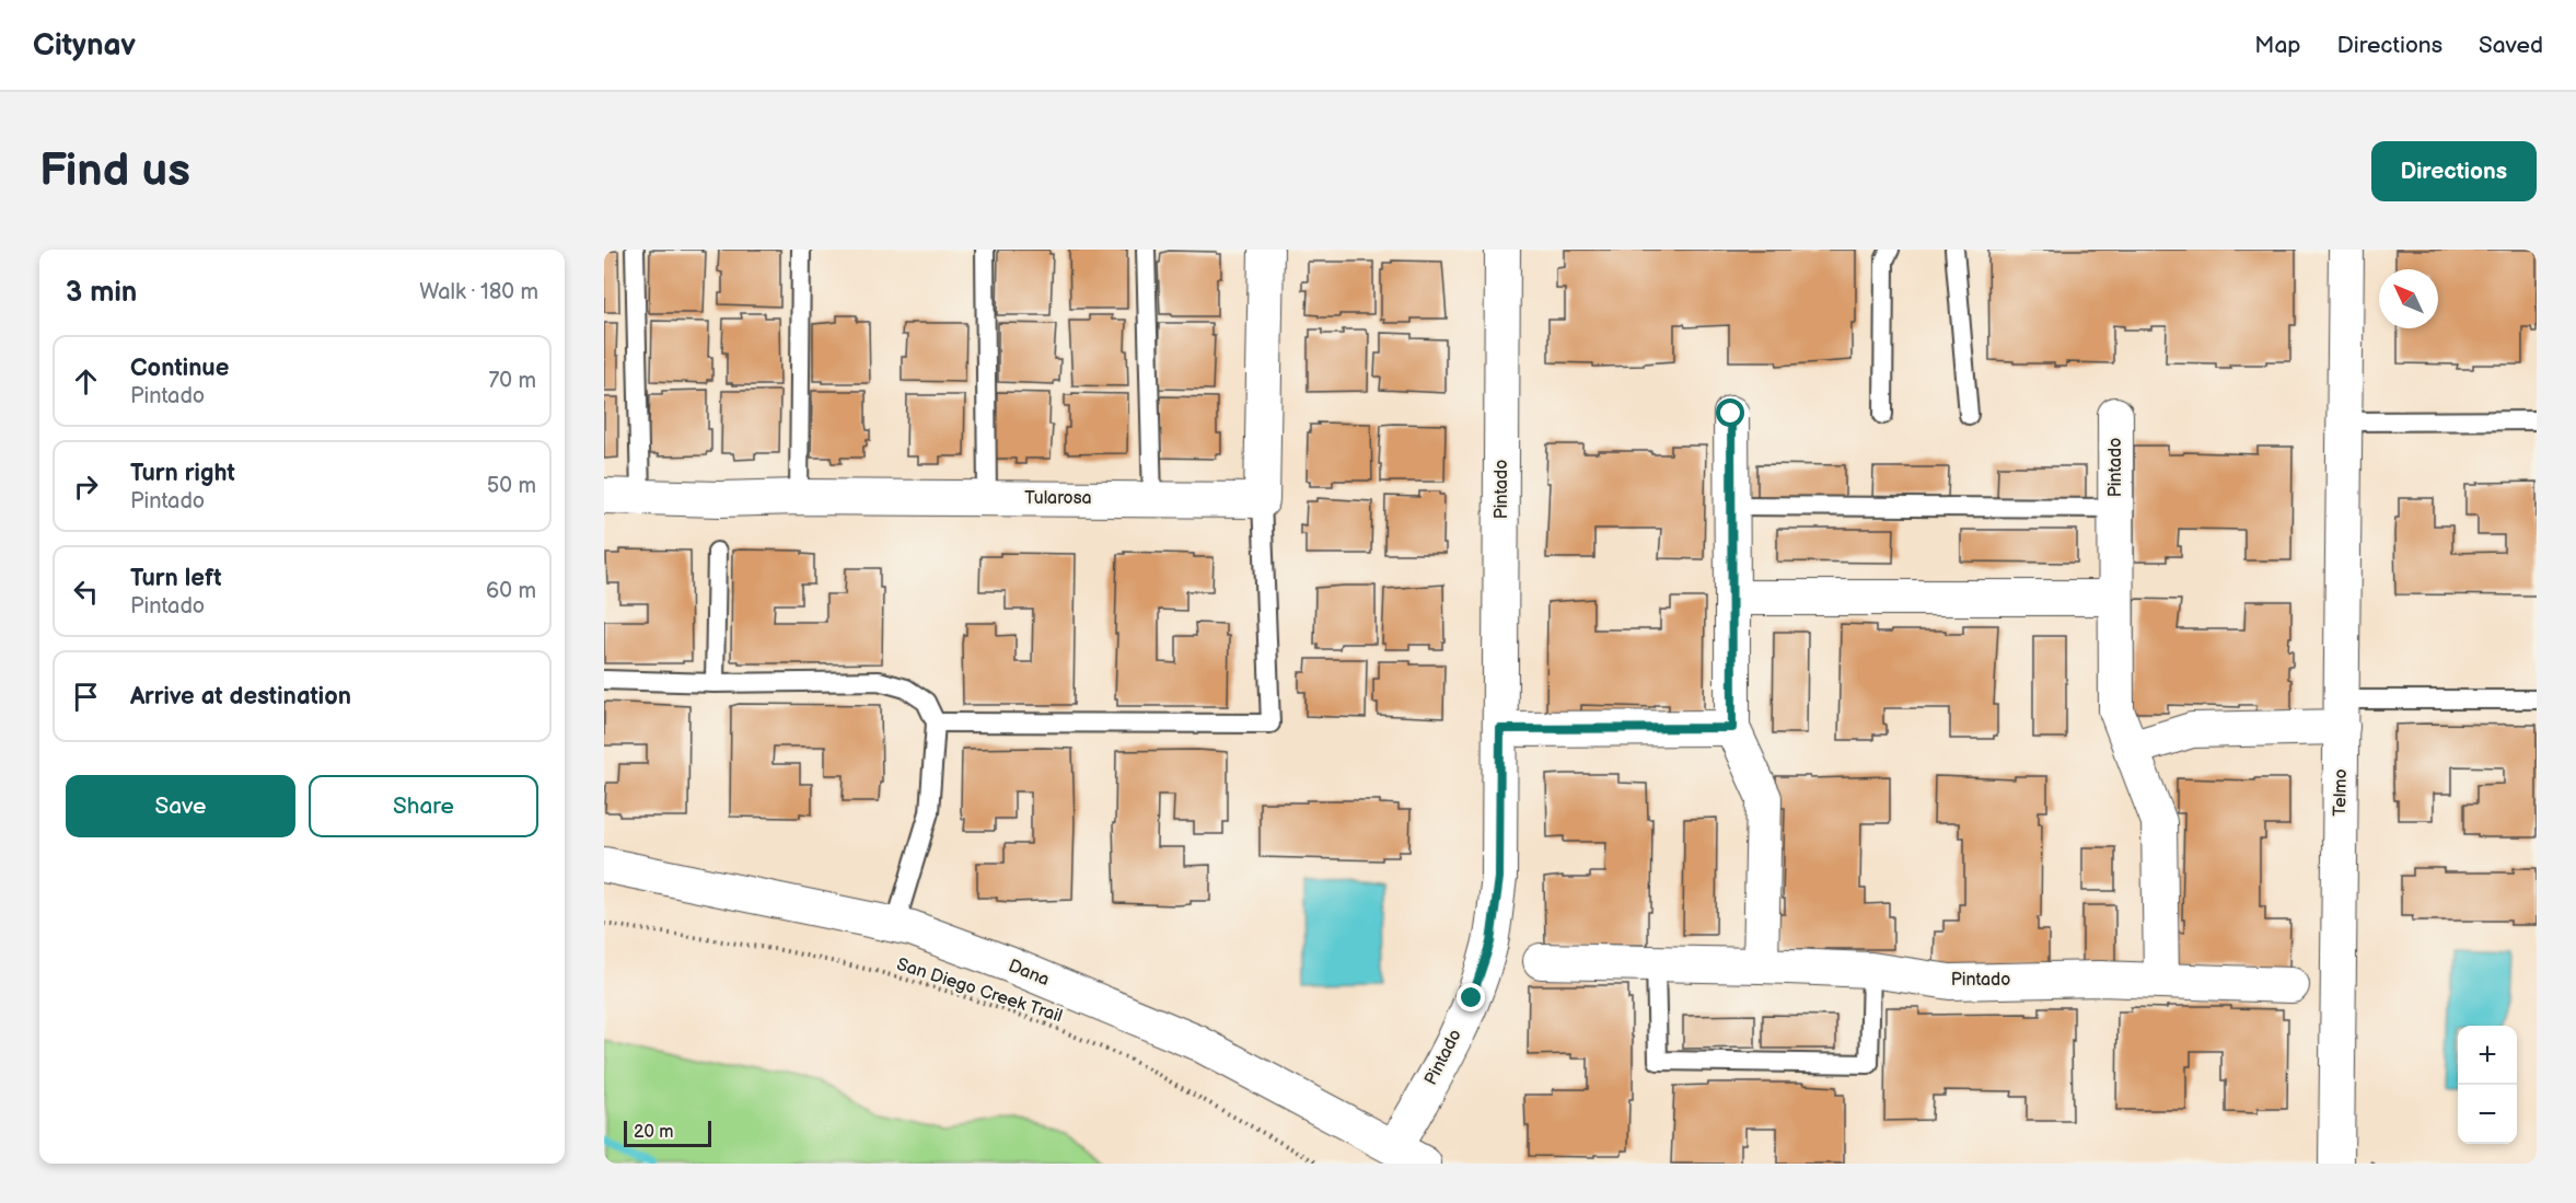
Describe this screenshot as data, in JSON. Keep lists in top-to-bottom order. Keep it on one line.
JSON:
{"streets":{"street":["Pintado","Tularosa","Telmo","Dana"],"path":["San Diego Creek Trail"]},"crossings":[["Pintado","Dana"]],"scale_bar":"20 m","north":"top left","page":{"header":"Citynav","nav":["Map","Directions","Saved"],"buttons":["Directions",["Save","Share"]],"title":"Find us","heading":["3 min","Walk · 180 m"],"list":[["Continue","Pintado","70 m"],["Turn right","Pintado","50 m"],["Turn left","Pintado","60 m"],"Arrive at destination"],"map_buttons":["+","−"],"scale":"20 m"}}
